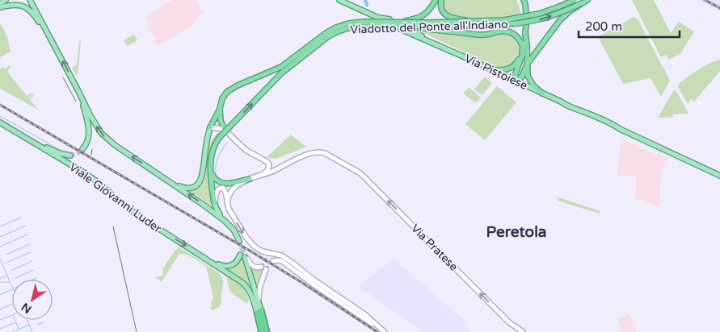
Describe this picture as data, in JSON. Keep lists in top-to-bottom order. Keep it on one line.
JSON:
{"streets":{"highway":["Viadotto del Ponte all'Indiano"],"main road":["Via Pistoiese","Viale Giovanni Luder","Via Pratese"]},"one_way":["Via Pratese"],"districts":["Peretola"],"scale_bar":"200 m","north":"bottom left"}
